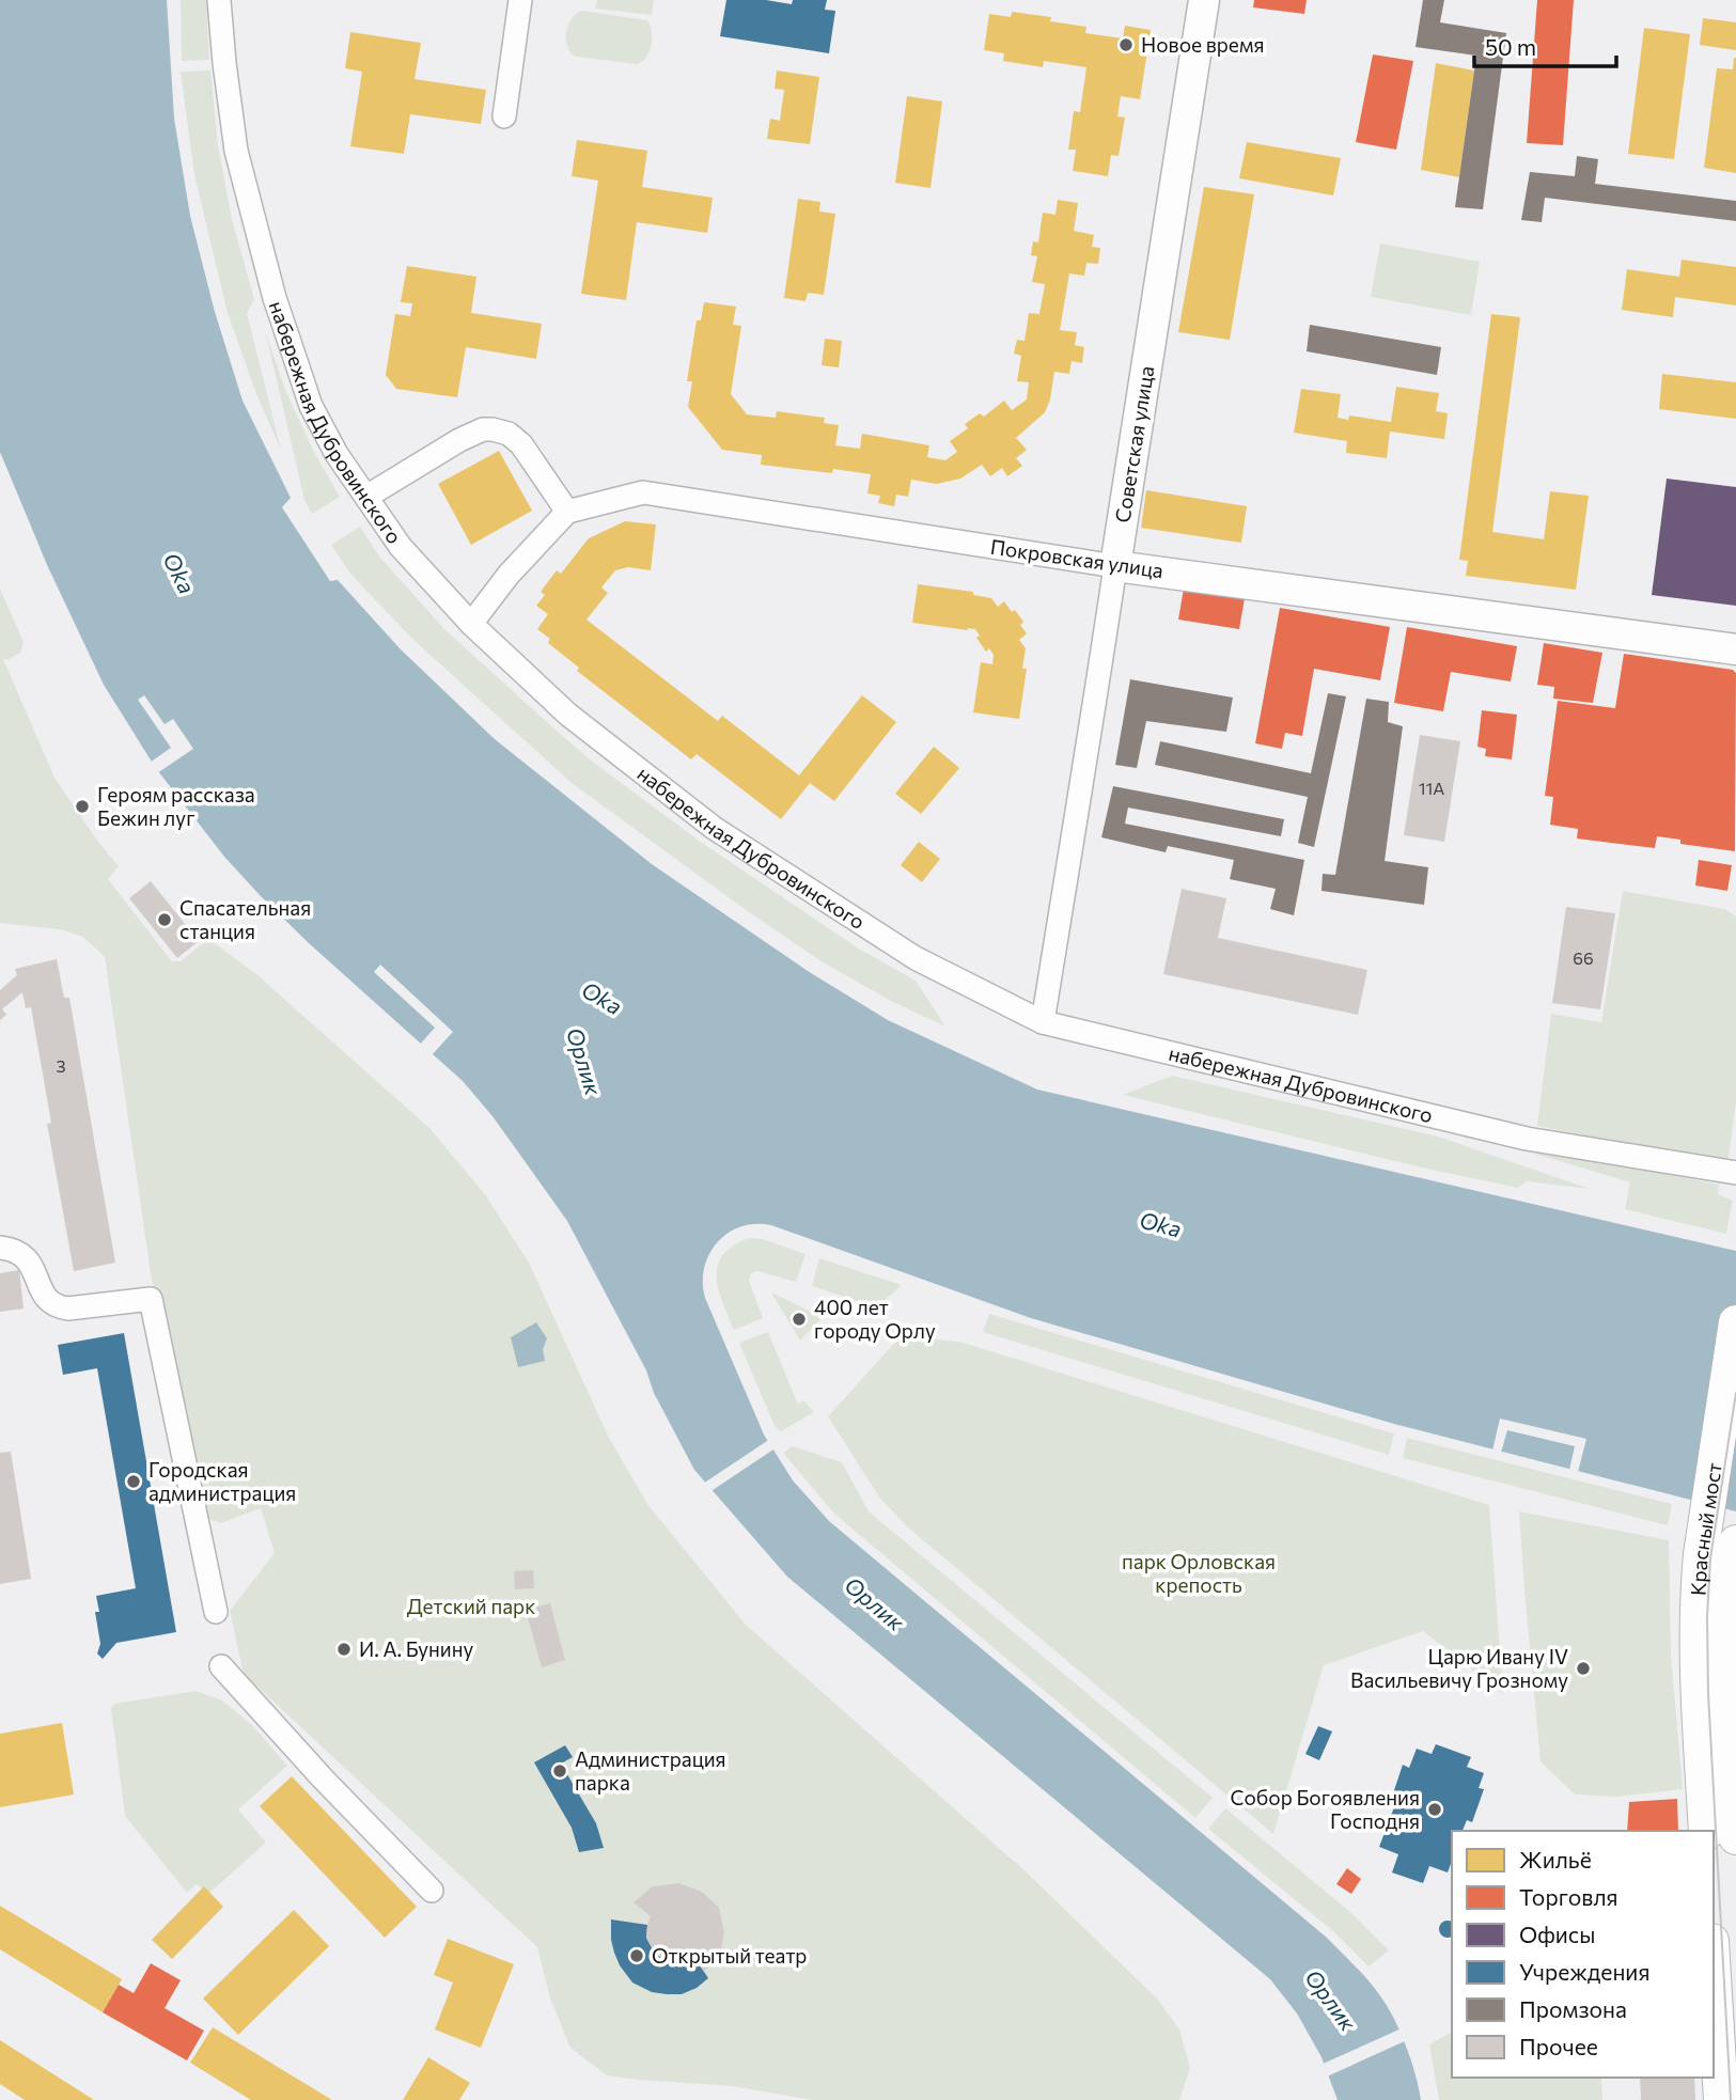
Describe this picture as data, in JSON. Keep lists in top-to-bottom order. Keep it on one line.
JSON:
{"streets":{"main road":["Красный мост"],"street":["набережная Дубровинского","Советская улица","Покровская улица"]},"crossings":[["набережная Дубровинского","Советская улица"],["Советская улица","Покровская улица"]],"water":["Oka","Орлик"],"parks":["парк Орловская крепость","Детский парк"],"places":["Новое время","Героям рассказа Бежин луг","Спасательная станция","400 лет городу Орлу","Городская администрация","И. А. Бунину","Царю Ивану IV Васильевичу Грозному","Администрация парка","Собор Богоявления Господня","Открытый театр"],"house_numbers":["11А","66","3"],"legend":["Жильё","Торговля","Офисы","Учреждения","Промзона","Прочее"],"scale_bar":"50 m"}
